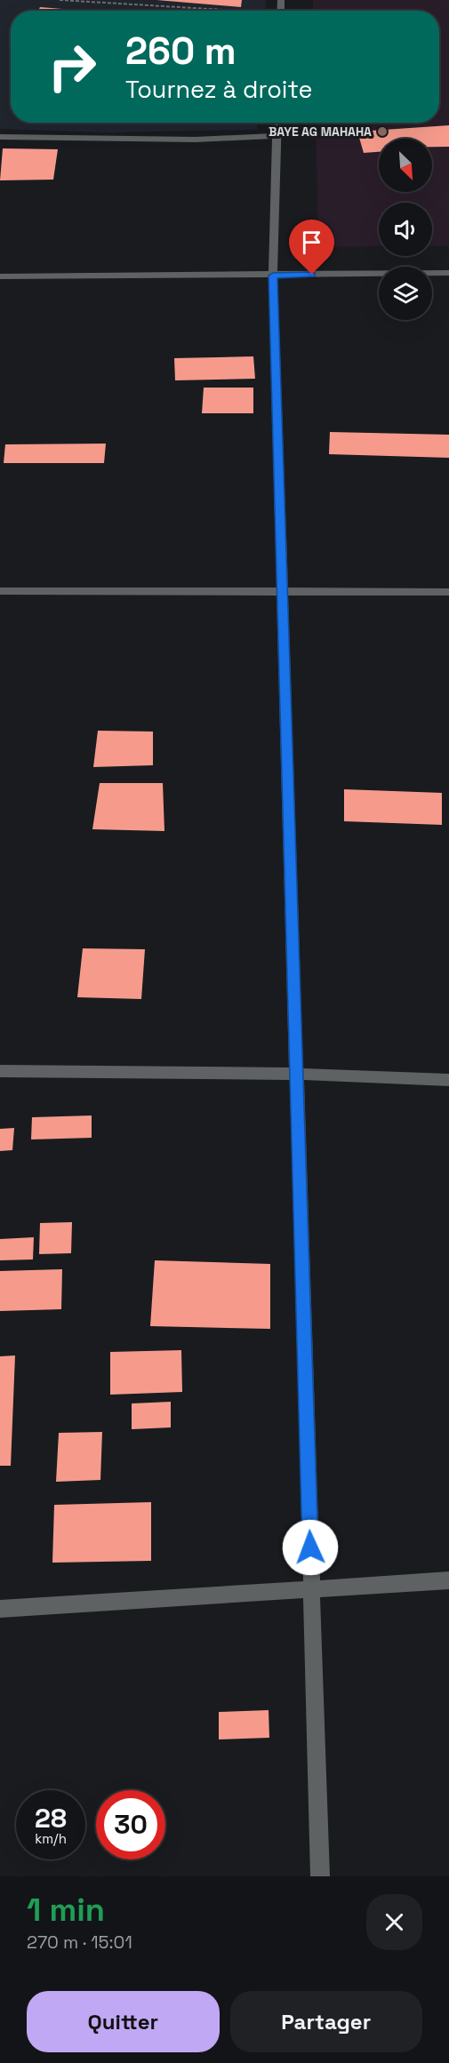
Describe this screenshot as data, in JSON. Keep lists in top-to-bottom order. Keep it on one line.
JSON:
{"places":["BAYE AG MAHAHA"],"north":"bottom right","page":{"turn":["260 m","Tournez à droite"],"speed":"28 km/h","limit":"30","heading":["1 min","270 m · 15:01"],"buttons":["Quitter","Partager"]}}
